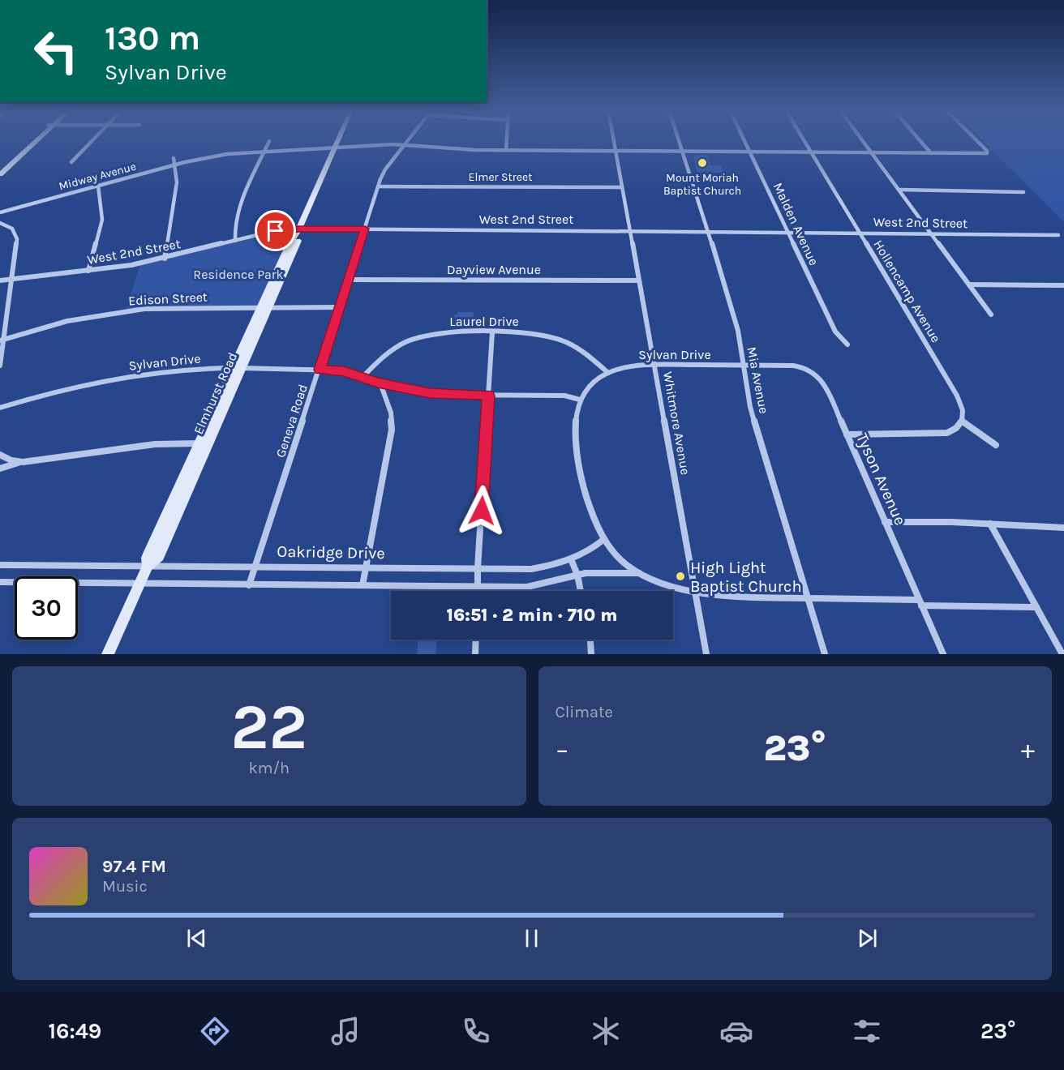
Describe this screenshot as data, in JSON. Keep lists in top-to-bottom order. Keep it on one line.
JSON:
{"streets":{"street":["Midway Avenue","Elmer Street","West 2nd Street","Malden Avenue","Dayview Avenue","Hollencamp Avenue","Edison Street","Laurel Drive","Sylvan Drive","Mia Avenue","Elmhurst Road","Geneva Road","Whitmore Avenue","Tyson Avenue","Oakridge Drive"]},"crossings":[["Midway Avenue","Malden Avenue"],["Midway Avenue","Hollencamp Avenue"],["Midway Avenue","Mia Avenue"],["Midway Avenue","Elmhurst Road"],["Midway Avenue","Geneva Road"],["Midway Avenue","Whitmore Avenue"],["Elmer Street","Geneva Road"],["Elmer Street","Whitmore Avenue"],["West 2nd Street","Malden Avenue"],["West 2nd Street","Hollencamp Avenue"],["West 2nd Street","Mia Avenue"],["West 2nd Street","Elmhurst Road"],["West 2nd Street","Geneva Road"],["West 2nd Street","Whitmore Avenue"],["Dayview Avenue","Geneva Road"],["Dayview Avenue","Whitmore Avenue"],["Edison Street","Elmhurst Road"],["Edison Street","Geneva Road"],["Laurel Drive","Sylvan Drive"],["Sylvan Drive","Mia Avenue"],["Sylvan Drive","Elmhurst Road"],["Sylvan Drive","Geneva Road"],["Sylvan Drive","Whitmore Avenue"],["Sylvan Drive","Tyson Avenue"],["Elmhurst Road","Oakridge Drive"],["Geneva Road","Oakridge Drive"]],"parks":["Residence Park"],"places":["Mount Moriah Baptist Church","High Light Baptist Church"],"page":{"turn":["130 m","Sylvan Drive"],"limit":"30","trip":"16:51 · 2 min · 710 m","tile":[["22","km/h"],"Climate"],"heat":["−","23°","+"],"song":["97.4 FM","Music"],"tabs":["16:49","23°"]}}
